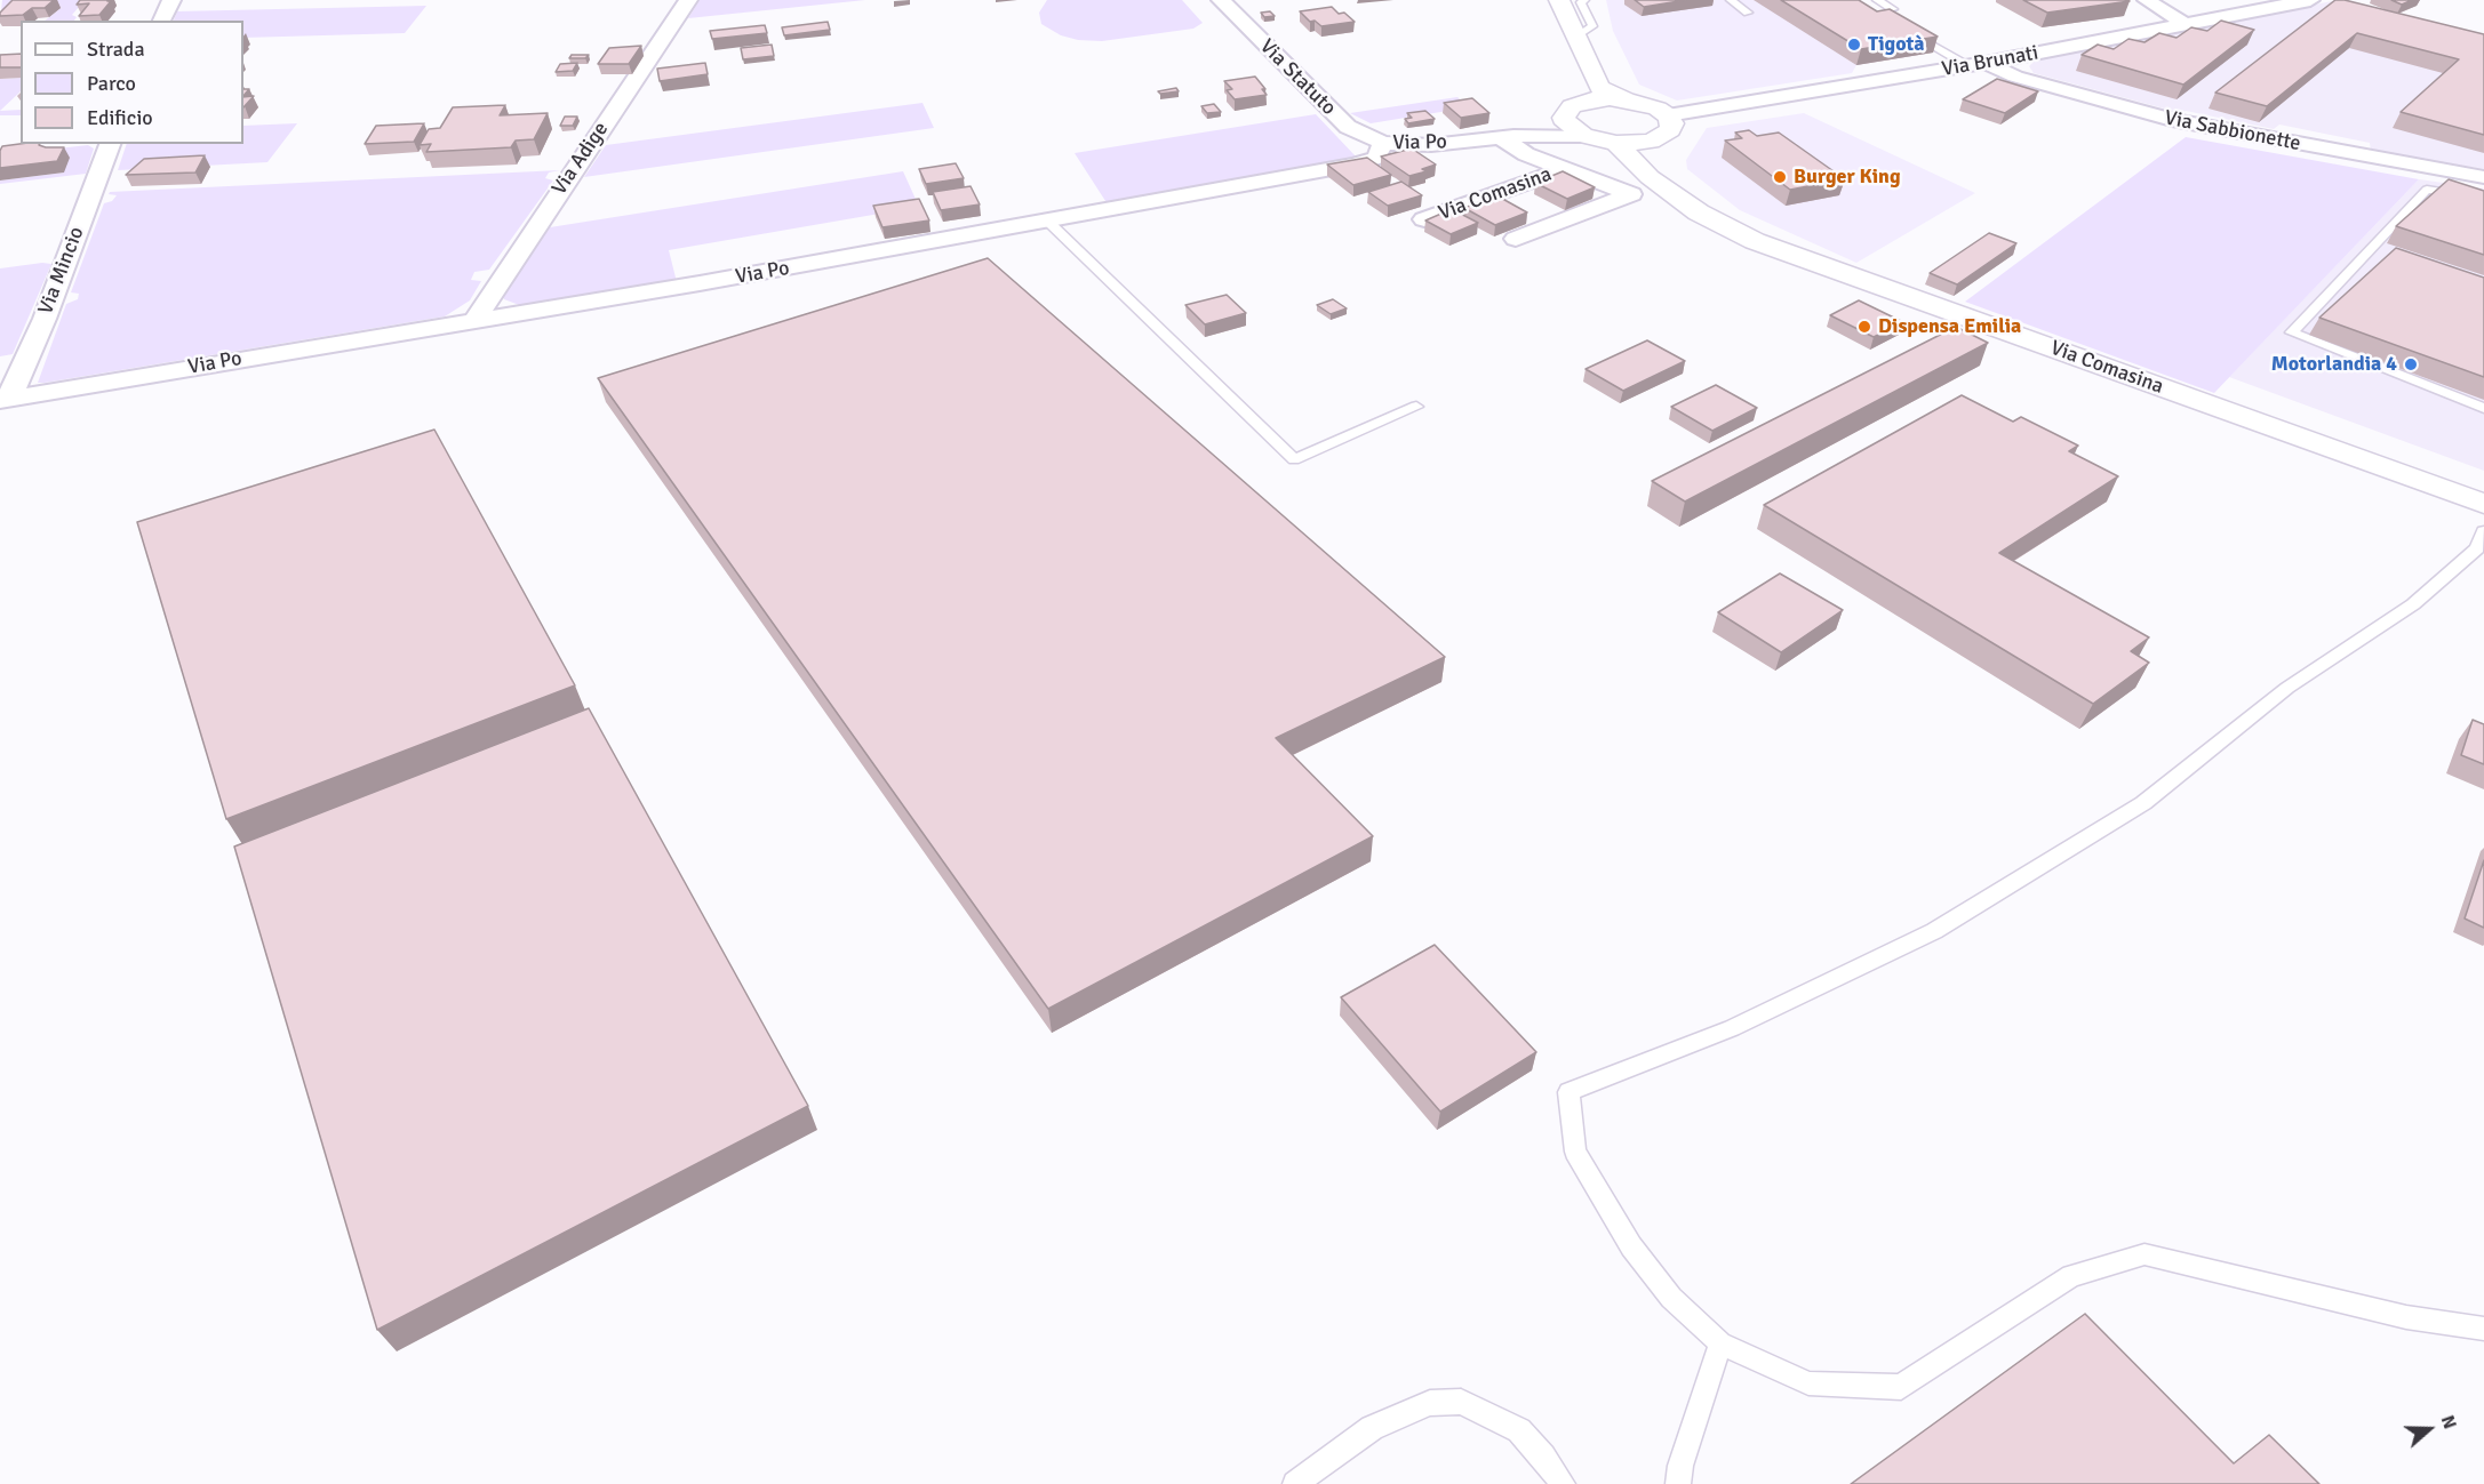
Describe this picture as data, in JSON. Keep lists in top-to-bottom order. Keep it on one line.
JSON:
{"streets":{"main road":["Via Comasina"],"street":["Via Brunati","Via Statuto","Via Sabbionette","Via Po","Via Adige","Via Mincio"]},"crossings":[["Via Brunati","Via Sabbionette"],["Via Statuto","Via Po"],["Via Po","Via Adige"],["Via Po","Via Comasina"],["Via Po","Via Mincio"]],"places":["Tigotà","Burger King","Dispensa Emilia","Motorlandia 4"],"legend":["Strada","Parco","Edificio"],"north":"right"}
